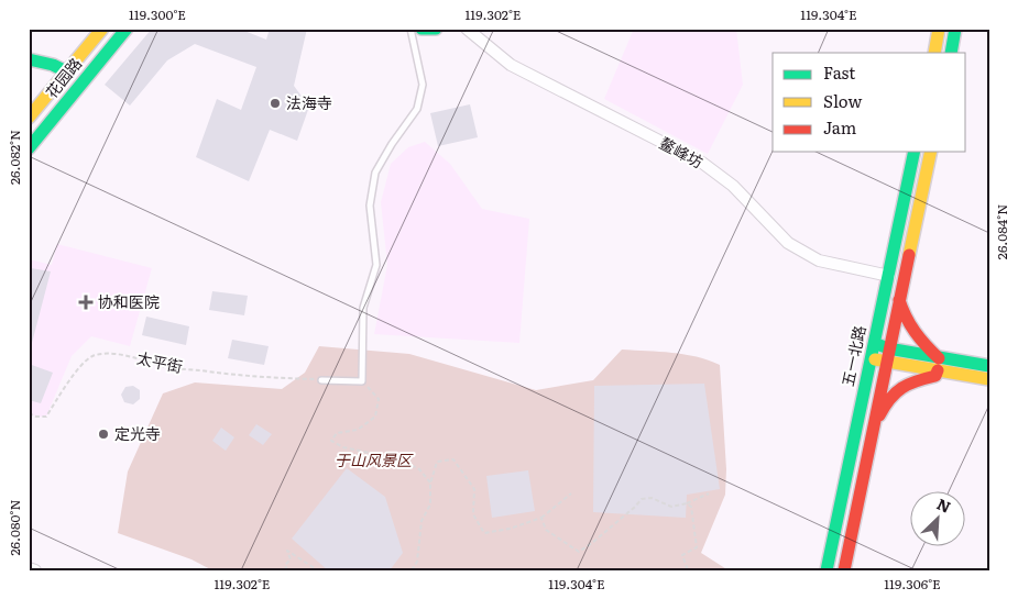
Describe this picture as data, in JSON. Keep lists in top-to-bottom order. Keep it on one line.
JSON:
{"streets":{"main road":["花园路","五一北路"],"street":["鳌峰坊"],"path":["太平街"]},"crossings":[["鳌峰坊","五一北路"]],"parks":["于山风景区"],"places":{"other":["法海寺","定光寺"],"health":["协和医院"]},"legend":["Fast","Slow","Jam"],"north":"top right","coordinates":["119.300°E","119.302°E","119.304°E","26.082°N","26.084°N","26.080°N","119.306°E"]}
